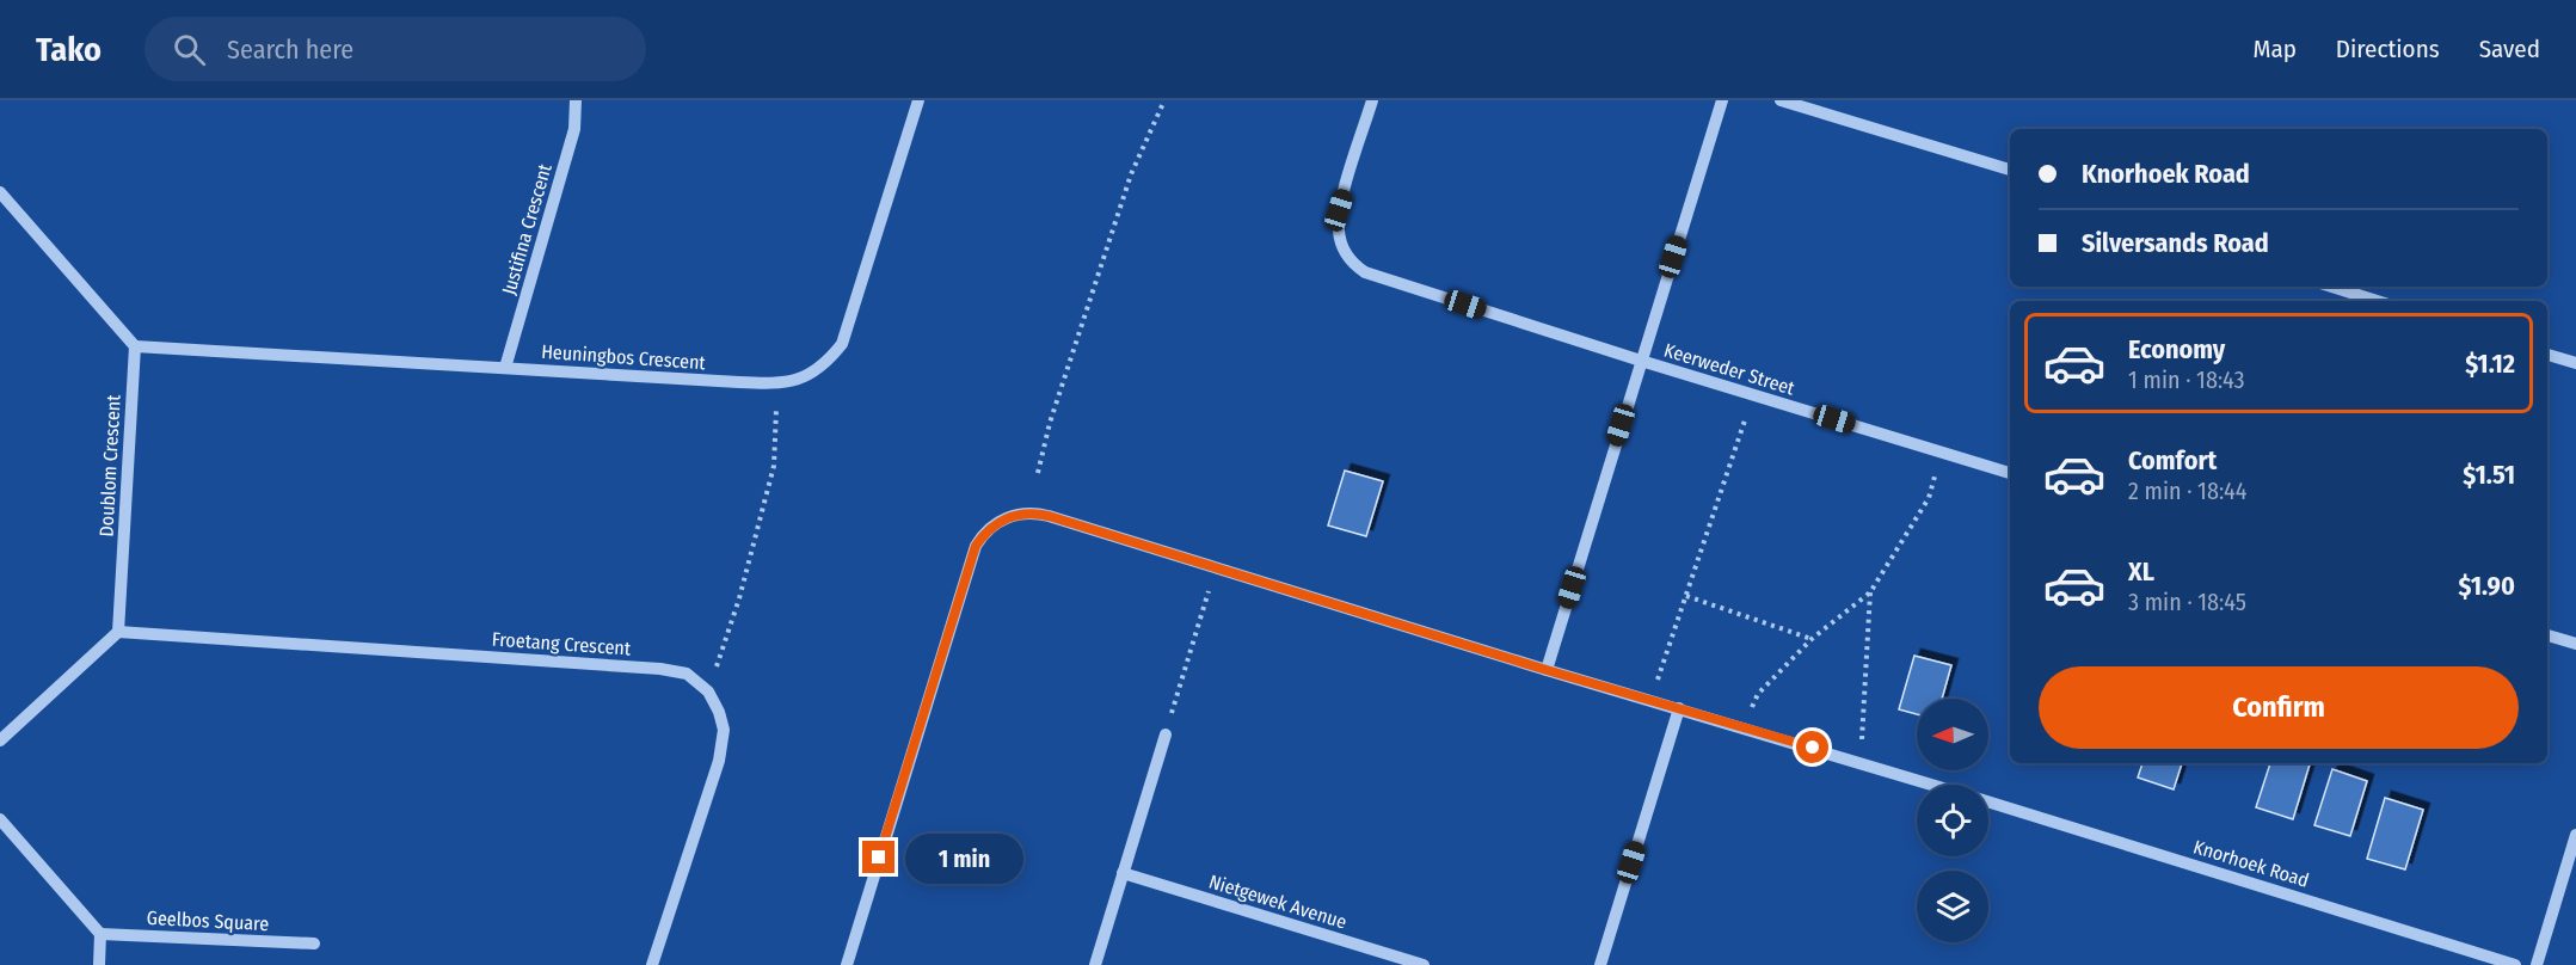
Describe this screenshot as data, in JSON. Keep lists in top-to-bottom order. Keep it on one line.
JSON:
{"streets":{"street":["Justifina Crescent","Heuningbos Crescent","Keerweder Street","Doublom Crescent","Froetang Crescent","Knorhoek Road","Nietgewek Avenue","Geelbos Square"]},"crossings":[["Justifina Crescent","Heuningbos Crescent"],["Heuningbos Crescent","Doublom Crescent"],["Doublom Crescent","Froetang Crescent"]],"north":"left","page":{"header":"Tako","search":"Search here","nav":["Map","Directions","Saved"],"banner":["Knorhoek Road","Silversands Road"],"list":[{"name":"Economy","note":"1 min · 18:43","value":"$1.12"},{"name":"Comfort","note":"2 min · 18:44","value":"$1.51"},{"name":"XL","note":"3 min · 18:45","value":"$1.90"}],"buttons":"Confirm","bubble":"1 min"}}
